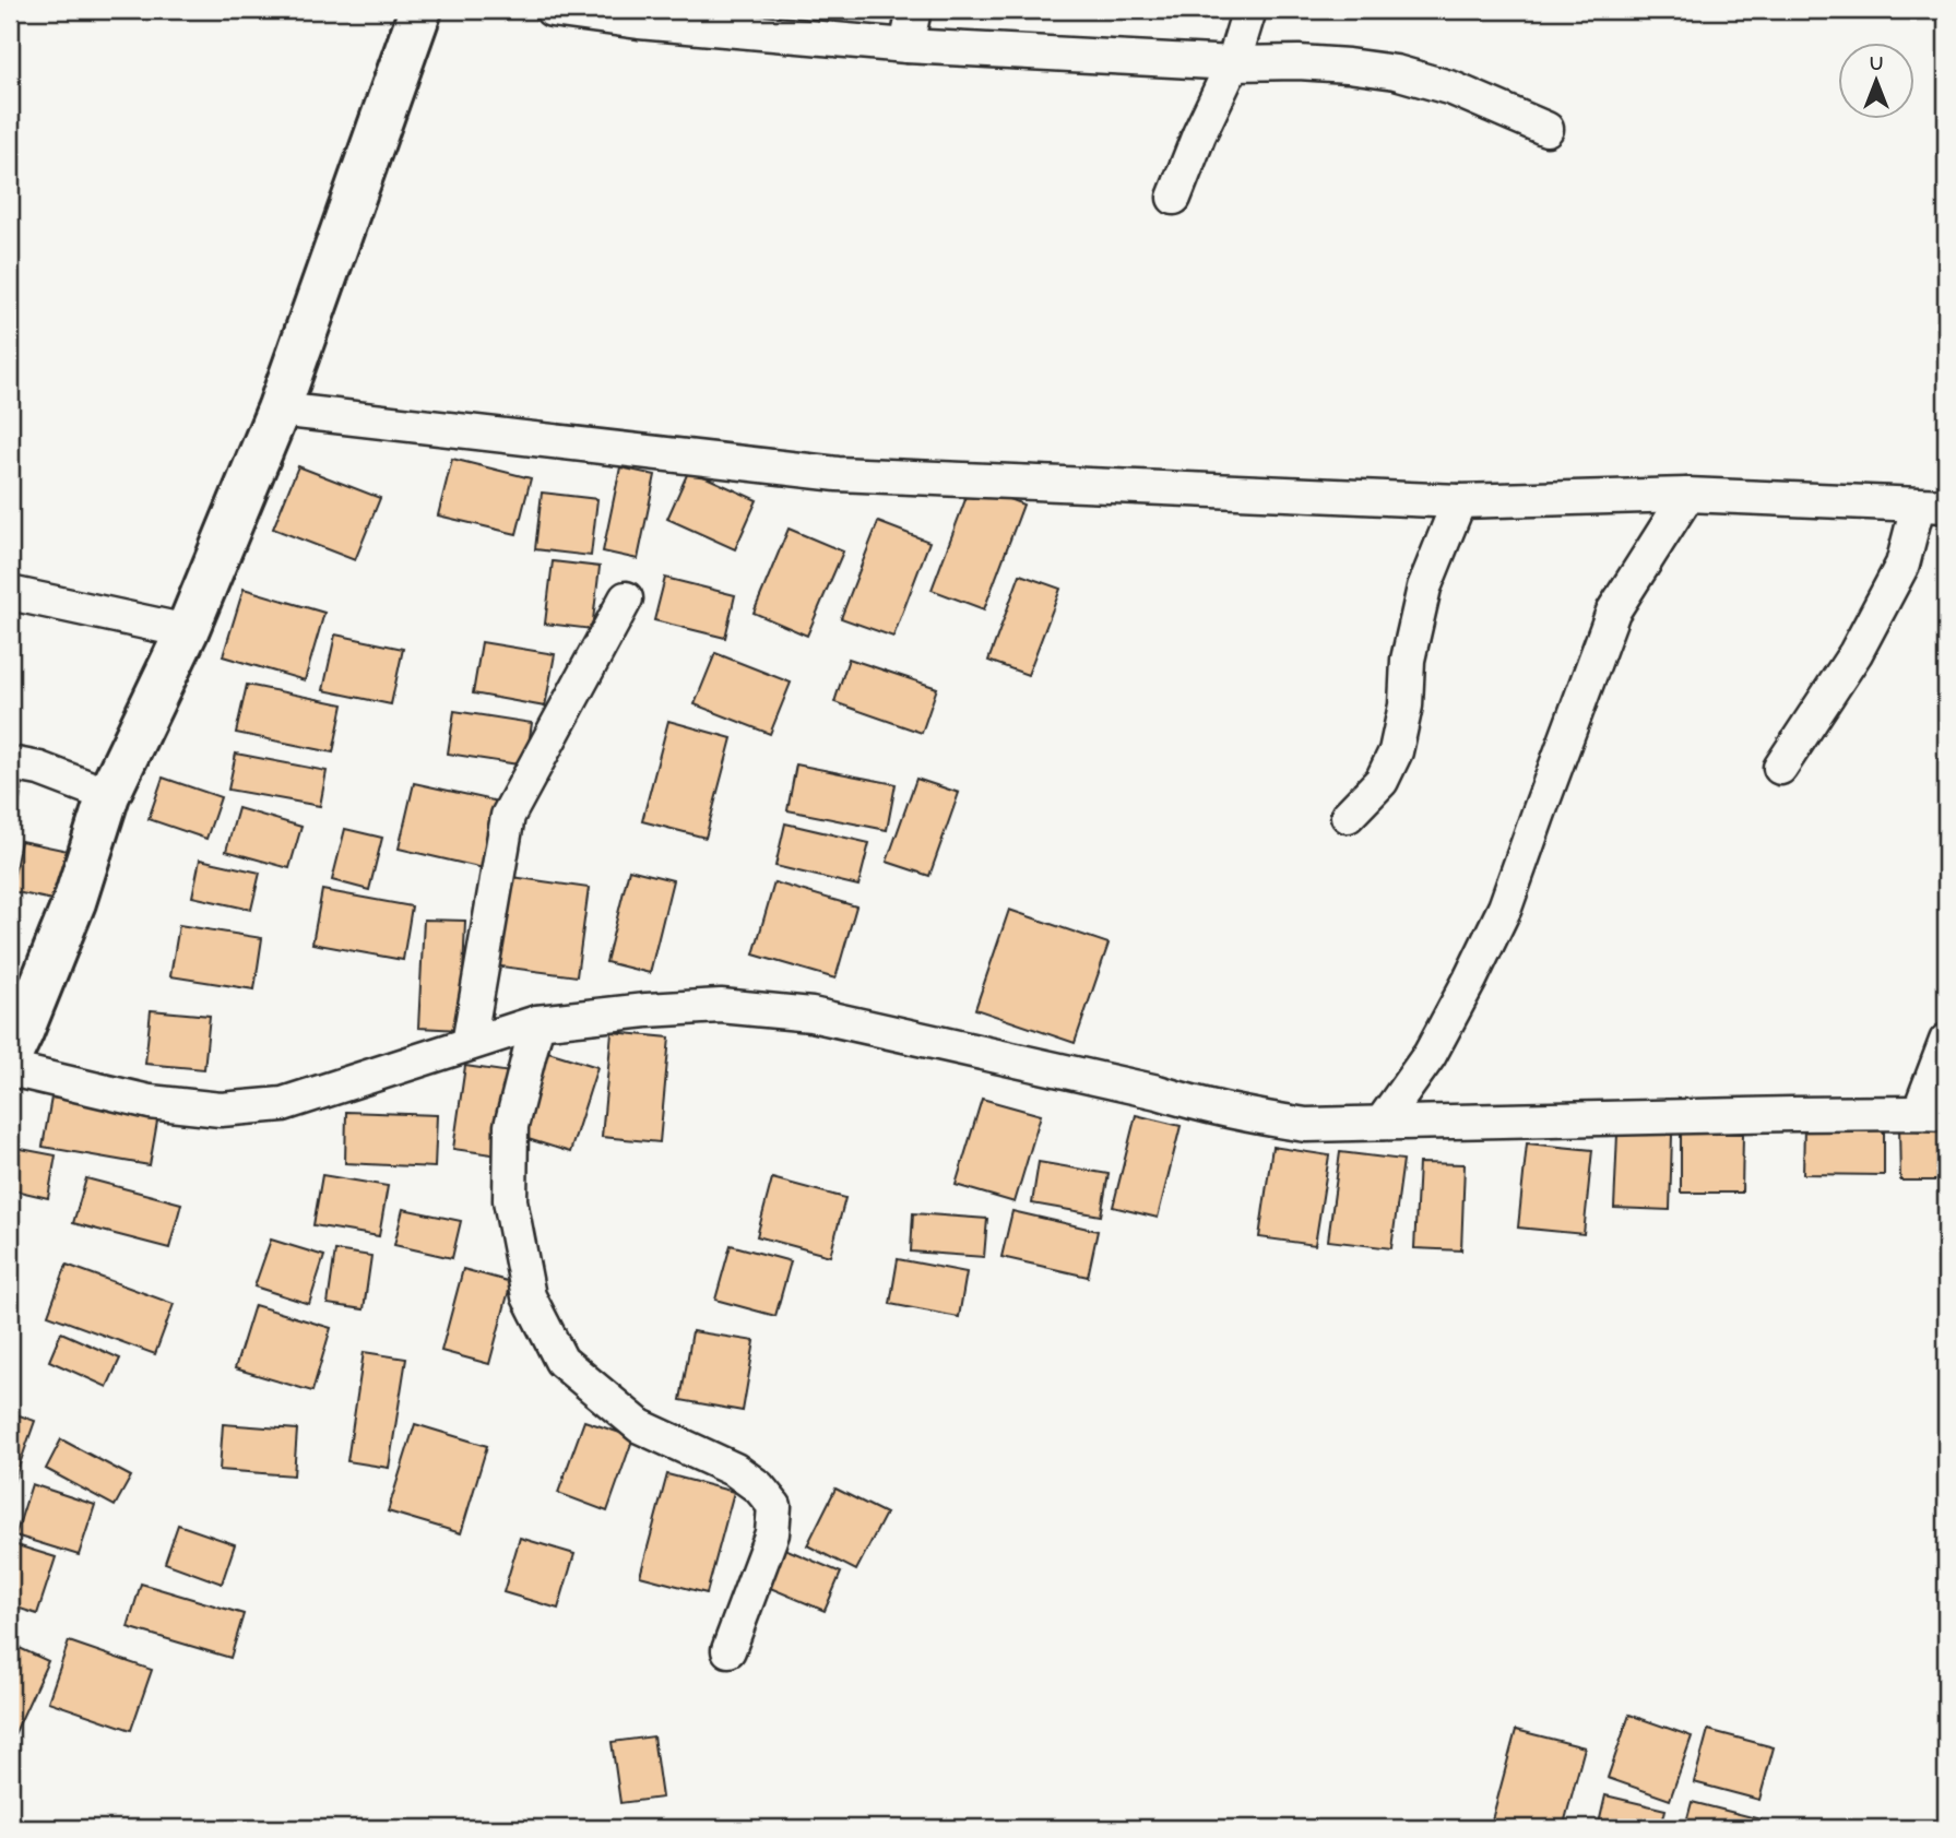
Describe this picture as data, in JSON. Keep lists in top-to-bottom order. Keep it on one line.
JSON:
{"north":"top"}
